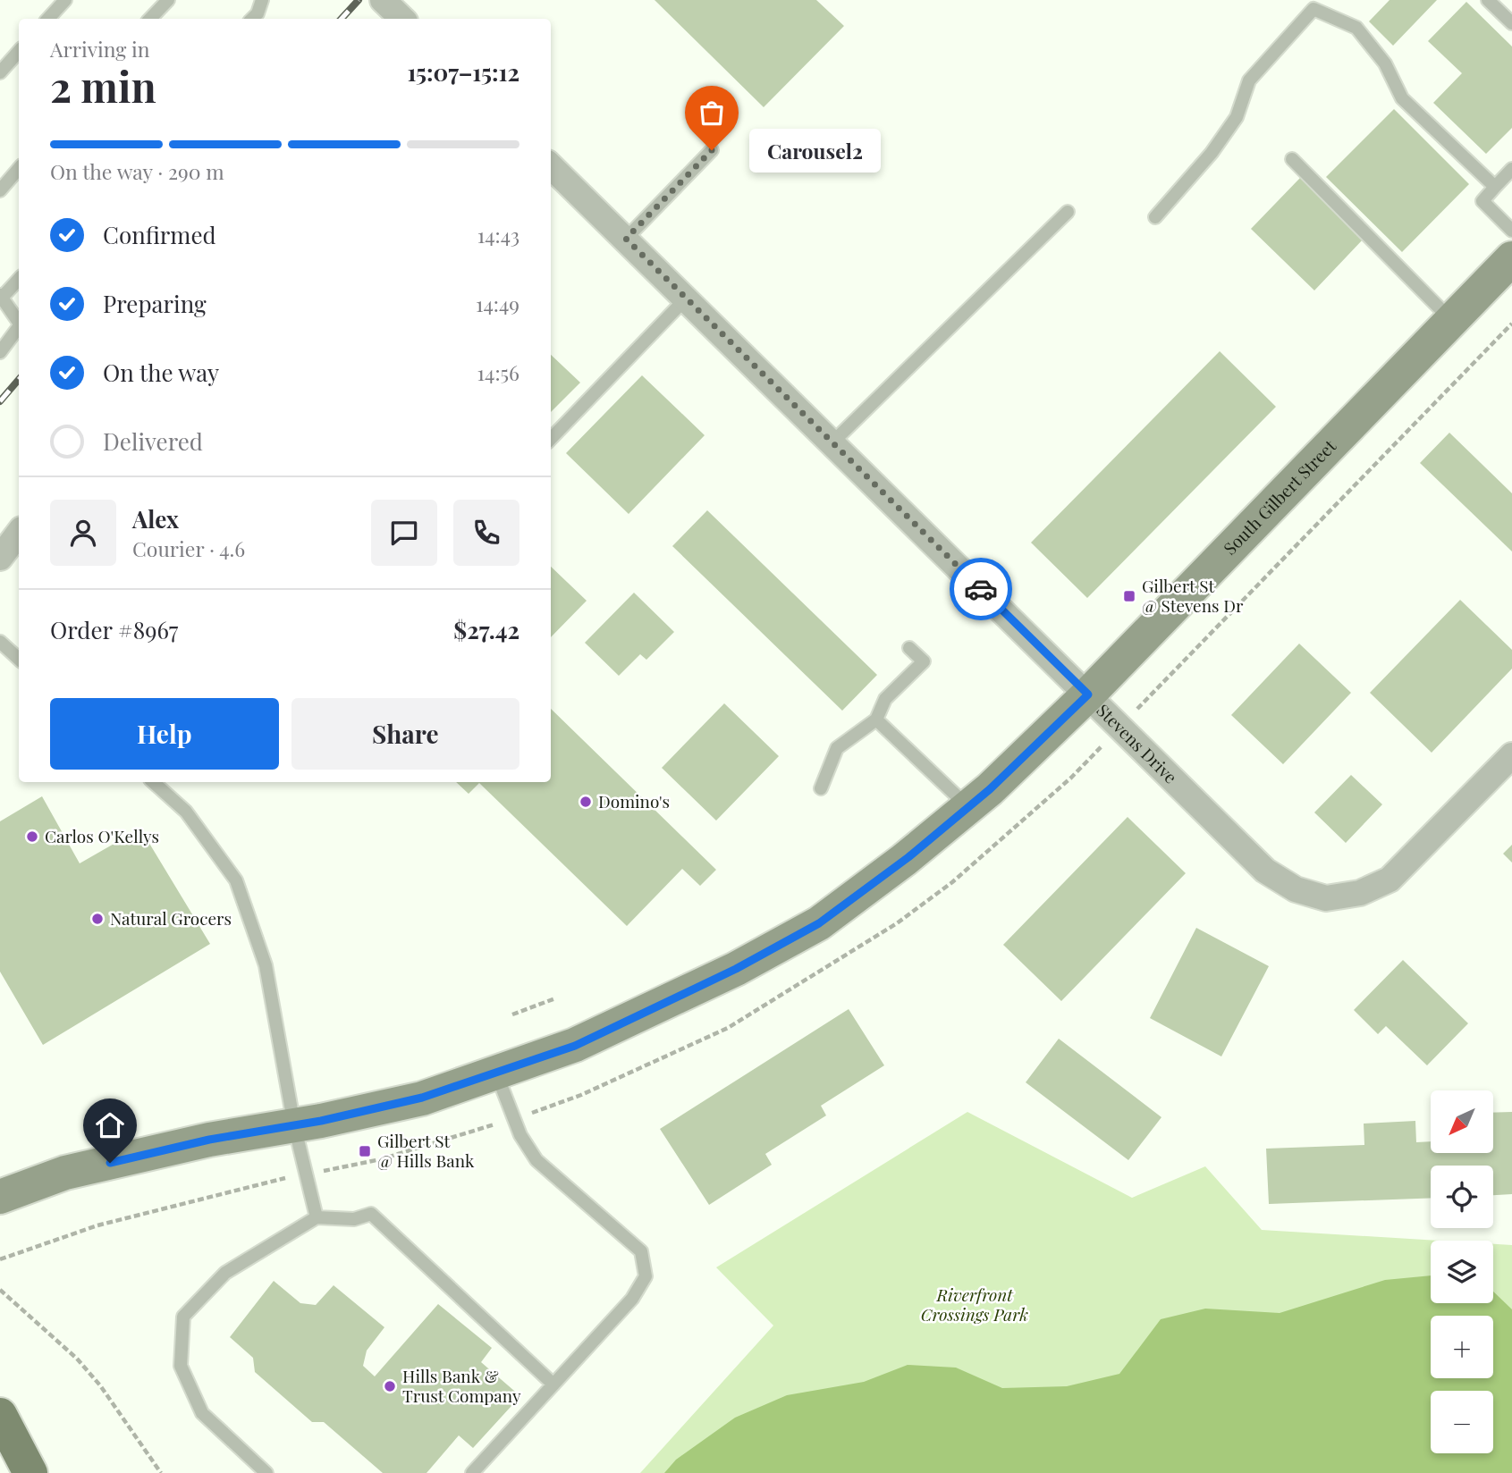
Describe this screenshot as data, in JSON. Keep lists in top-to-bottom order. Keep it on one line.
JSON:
{"streets":{"main road":["South Gilbert Street"],"street":["Stevens Drive"]},"crossings":[["South Gilbert Street","Stevens Drive"]],"parks":["Riverfront Crossings Park"],"places":{"other":["Carousel2","Domino's","Carlos O'Kellys","Natural Grocers","Hills Bank & Trust Company"],"transit":["Gilbert St @ Stevens Dr","Gilbert St @ Hills Bank"]},"north":"bottom left","page":{"heading":["2 min","Arriving in","15:07–15:12"],"panel":["Alex","Courier · 4.6","Order #8967","$27.42"],"bar":"On the way · 290 m","bubble":"Carousel2","list":[["Confirmed","14:43"],["Preparing","14:49"],["On the way","14:56"],"Delivered"],"buttons":["Help","Share"],"map_buttons":["+","−"]}}
